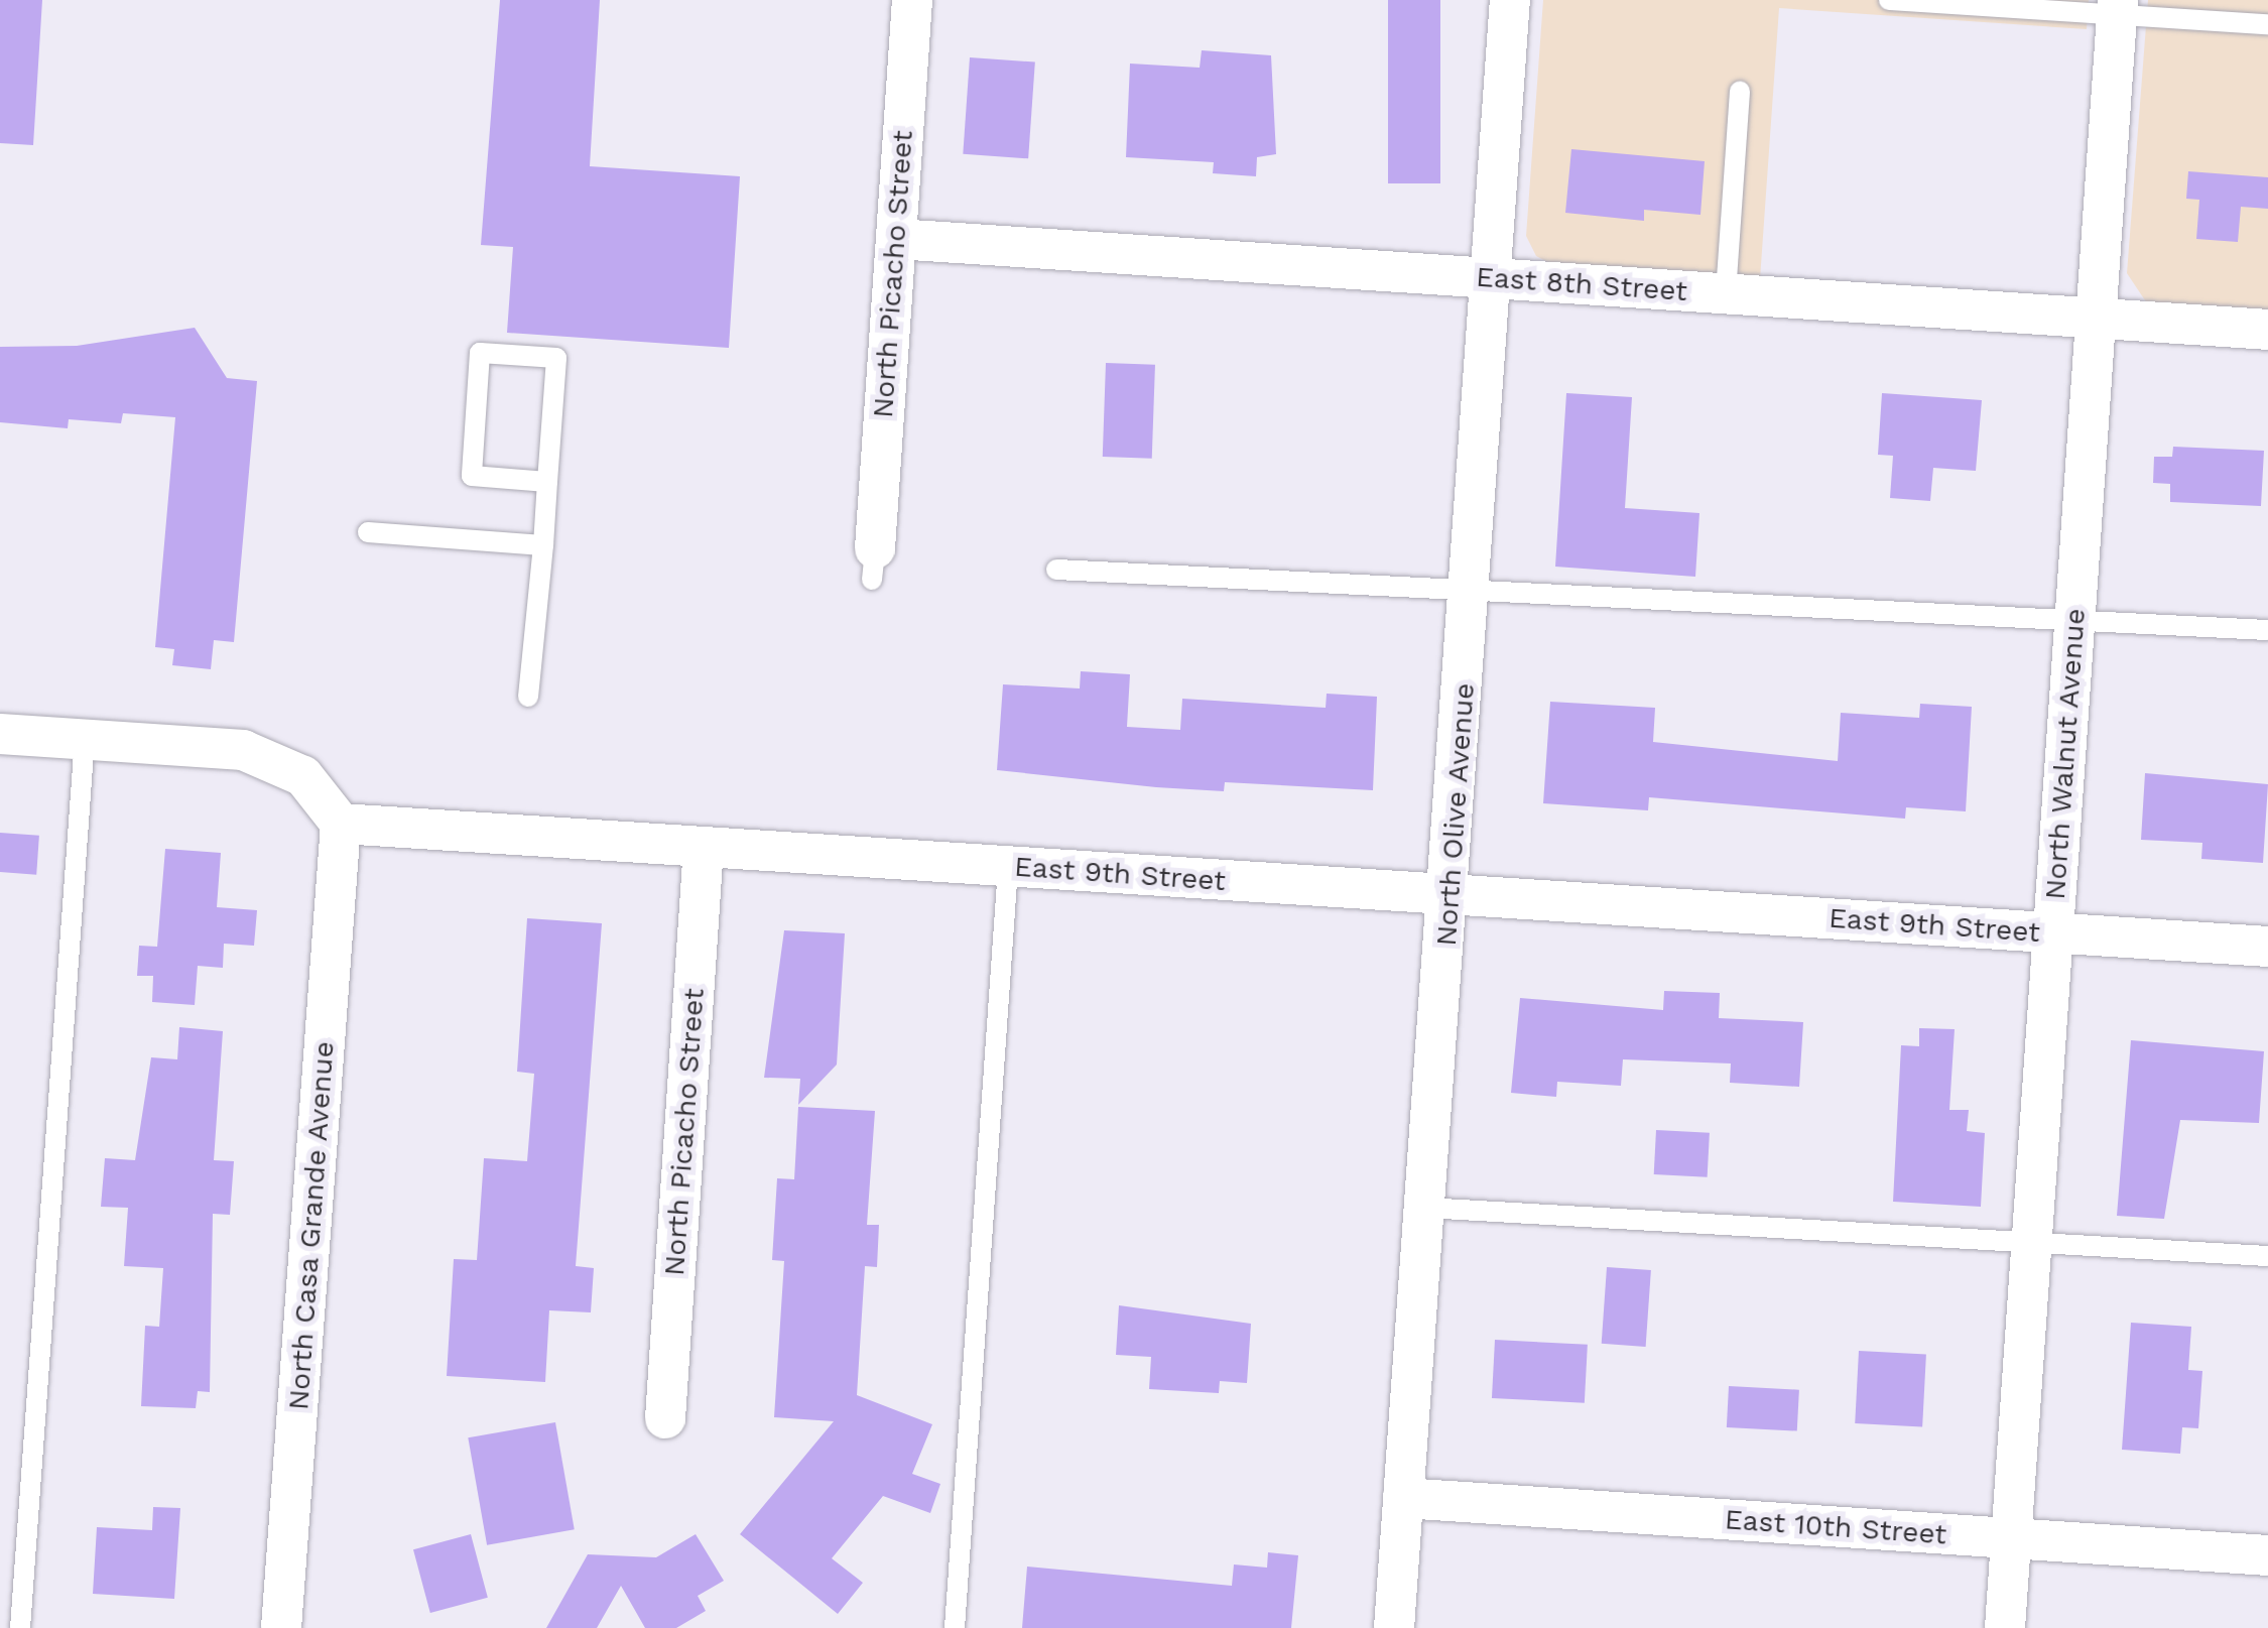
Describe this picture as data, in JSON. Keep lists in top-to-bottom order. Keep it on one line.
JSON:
{"streets":{"street":["North Picacho Street","East 8th Street","North Walnut Avenue","North Olive Avenue","East 9th Street","North Casa Grande Avenue","East 10th Street"]},"crossings":[["North Picacho Street","East 8th Street"],["North Picacho Street","East 9th Street"],["East 8th Street","North Walnut Avenue"],["East 8th Street","North Olive Avenue"],["North Walnut Avenue","East 9th Street"],["North Walnut Avenue","East 10th Street"],["North Olive Avenue","East 9th Street"],["North Olive Avenue","East 10th Street"],["East 9th Street","North Casa Grande Avenue"]]}
